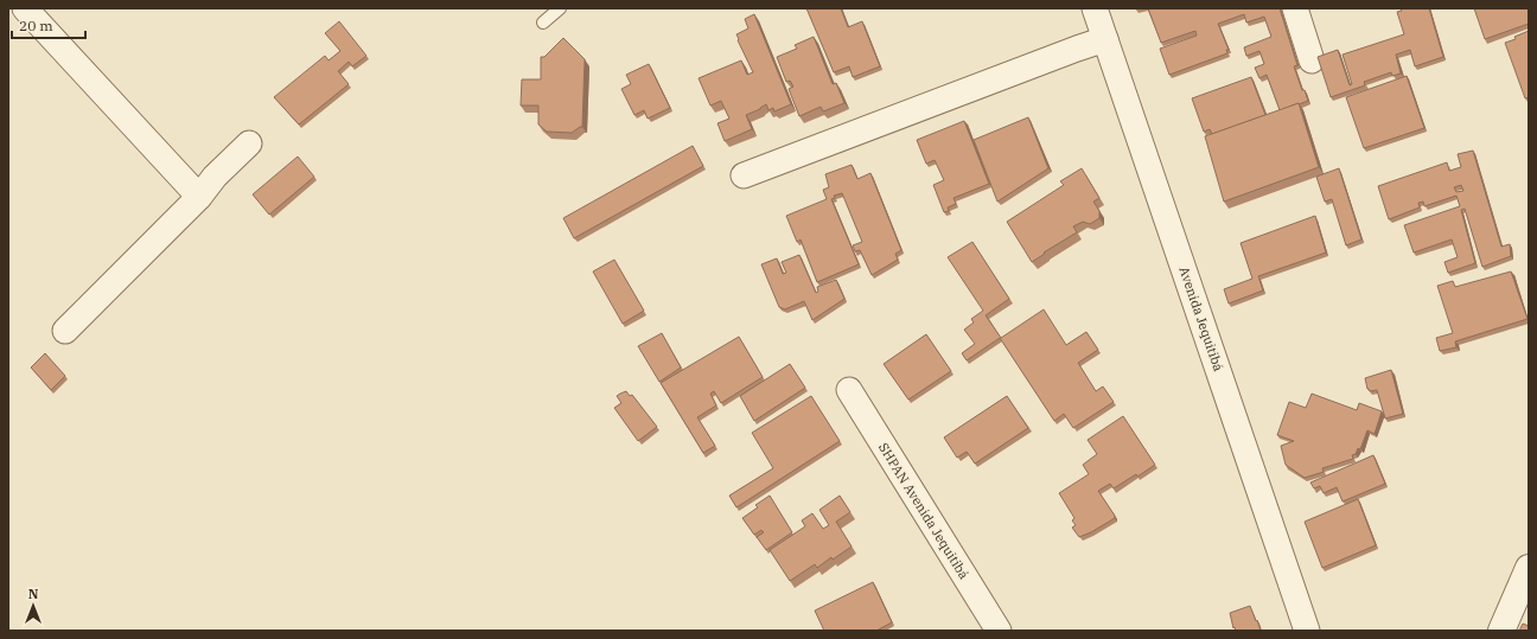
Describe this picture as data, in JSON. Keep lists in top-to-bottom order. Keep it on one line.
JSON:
{"streets":{"street":["Avenida Jequitibá","SHPAN Avenida Jequitibá"]},"scale_bar":"20 m","north":"top"}
